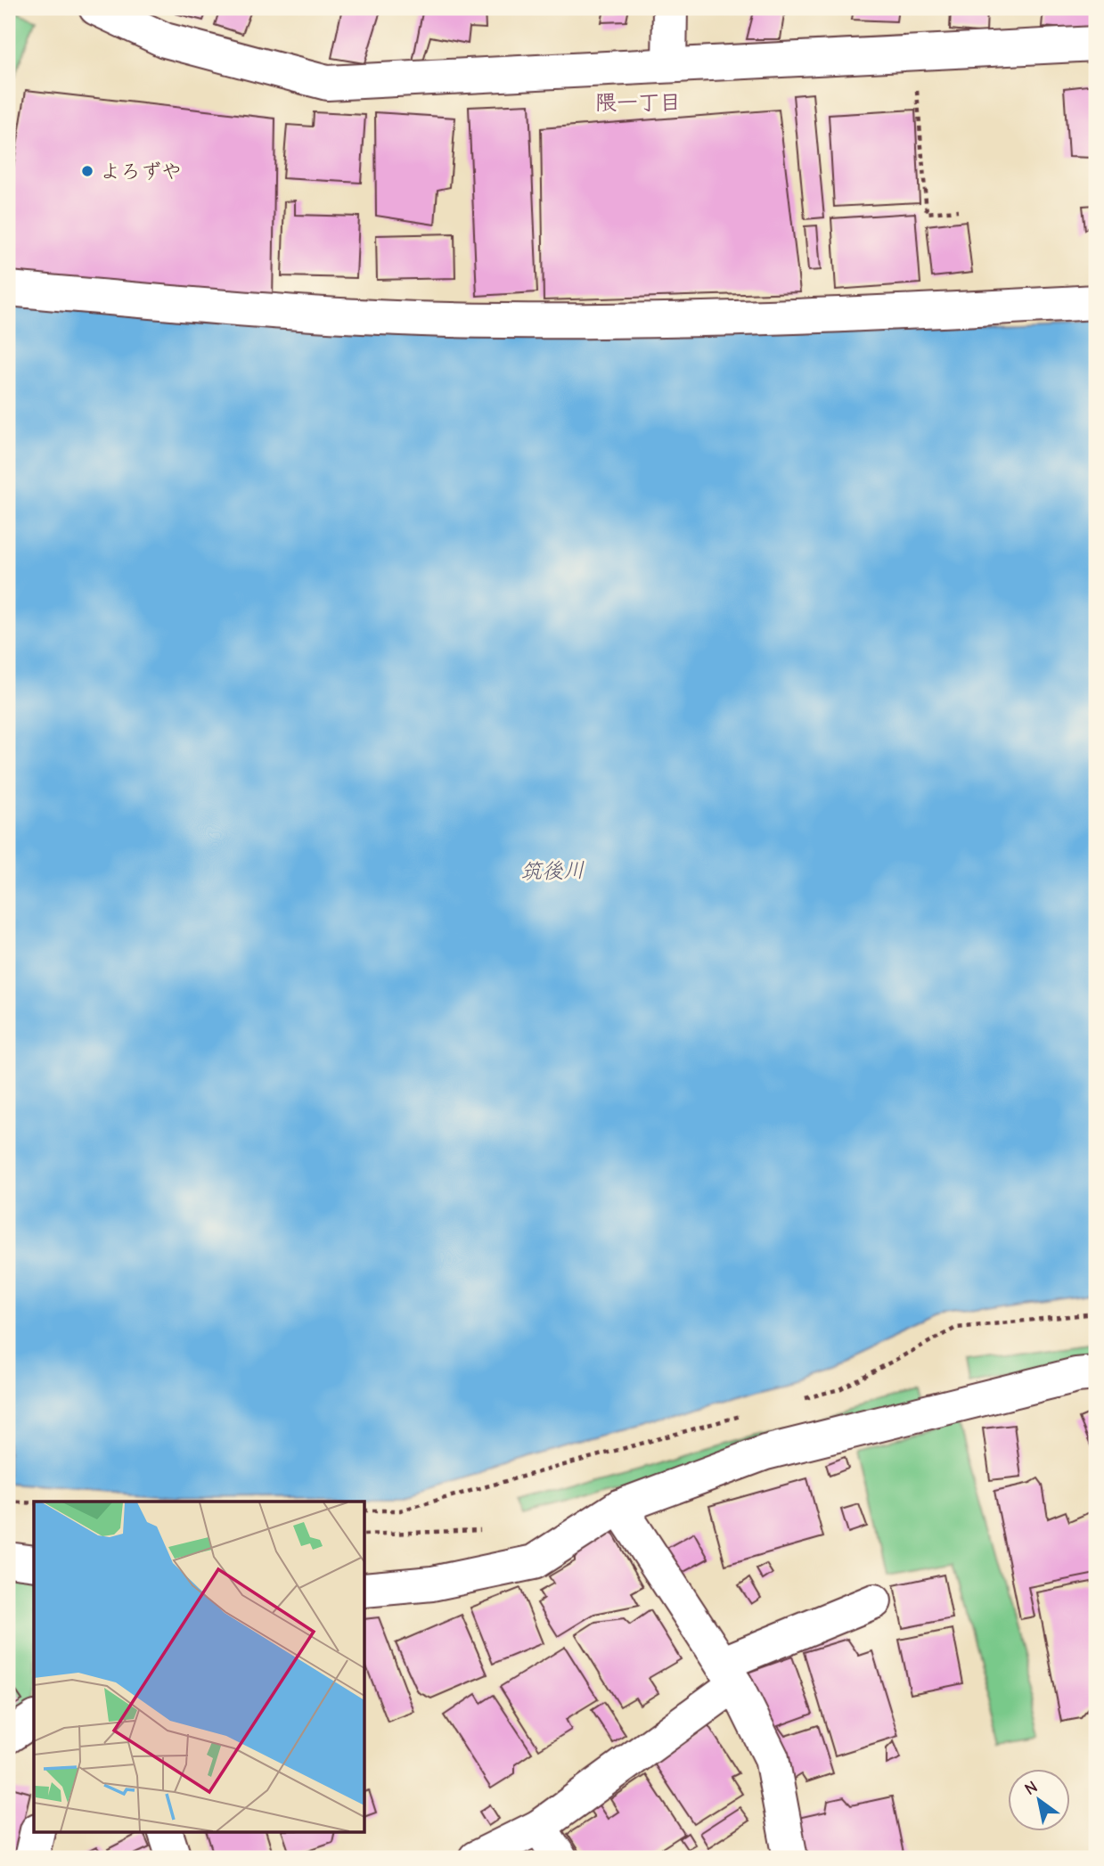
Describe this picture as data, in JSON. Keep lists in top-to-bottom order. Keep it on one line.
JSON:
{"districts":["隈一丁目"],"water":["筑後川"],"places":["よろずや"],"north":"top left"}
